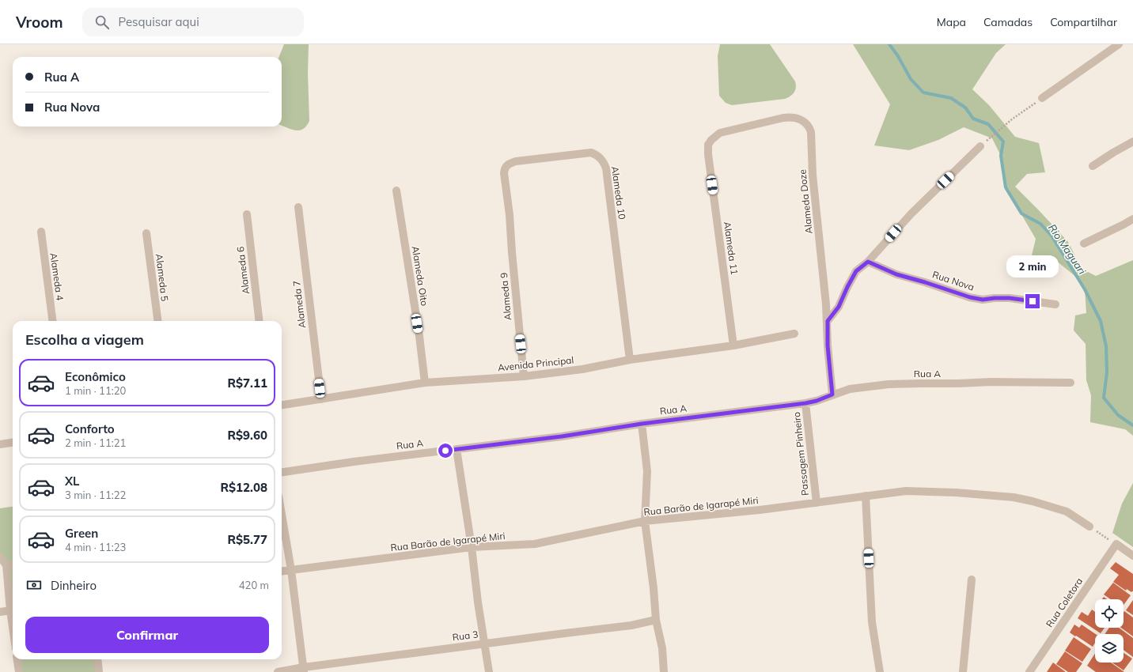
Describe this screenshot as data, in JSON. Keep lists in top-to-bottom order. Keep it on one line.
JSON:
{"streets":{"street":["Alameda 10","Alameda Doze","Alameda 11","Alameda 6","Alameda Oito","Alameda 4","Alameda 5","Rua Nova","Alameda 9","Alameda 7","Avenida Principal","Rua A","Passagem Pinheiro","Rua Barão de Igarapé Miri","Rua Coletora","Rua 3"]},"crossings":[["Alameda 10","Alameda 9"],["Alameda 10","Avenida Principal"],["Alameda Doze","Alameda 11"],["Alameda Doze","Rua A"],["Alameda 11","Avenida Principal"],["Alameda Oito","Avenida Principal"],["Alameda 9","Avenida Principal"],["Alameda 7","Avenida Principal"],["Rua A","Passagem Pinheiro"],["Passagem Pinheiro","Rua Barão de Igarapé Miri"]],"water":["Rio Maguari"],"page":{"header":"Vroom","search":"Pesquisar aqui","nav":["Mapa","Camadas","Compartilhar"],"banner":["Rua A","Rua Nova"],"bubble":"2 min","heading":"Escolha a viagem","list":[{"name":"Econômico","note":"1 min · 11:20","value":"R$7.11"},{"name":"Conforto","note":"2 min · 11:21","value":"R$9.60"},{"name":"XL","note":"3 min · 11:22","value":"R$12.08"},{"name":"Green","note":"4 min · 11:23","value":"R$5.77"}],"pay":["Dinheiro","420 m"],"buttons":"Confirmar"}}
